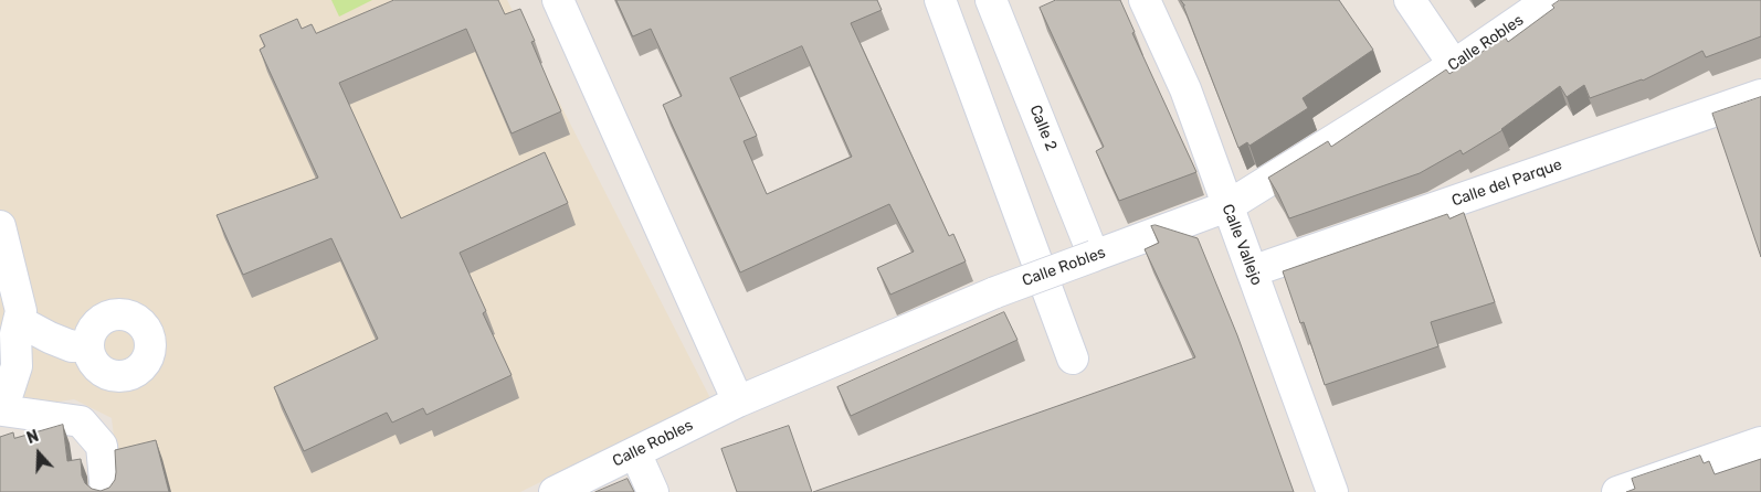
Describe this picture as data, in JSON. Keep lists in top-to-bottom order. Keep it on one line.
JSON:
{"streets":{"street":["Calle Robles","Calle 2","Calle del Parque","Calle Vallejo"]},"crossings":[["Calle Robles","Calle 2"],["Calle Robles","Calle Vallejo"],["Calle del Parque","Calle Vallejo"]],"north":"top"}
